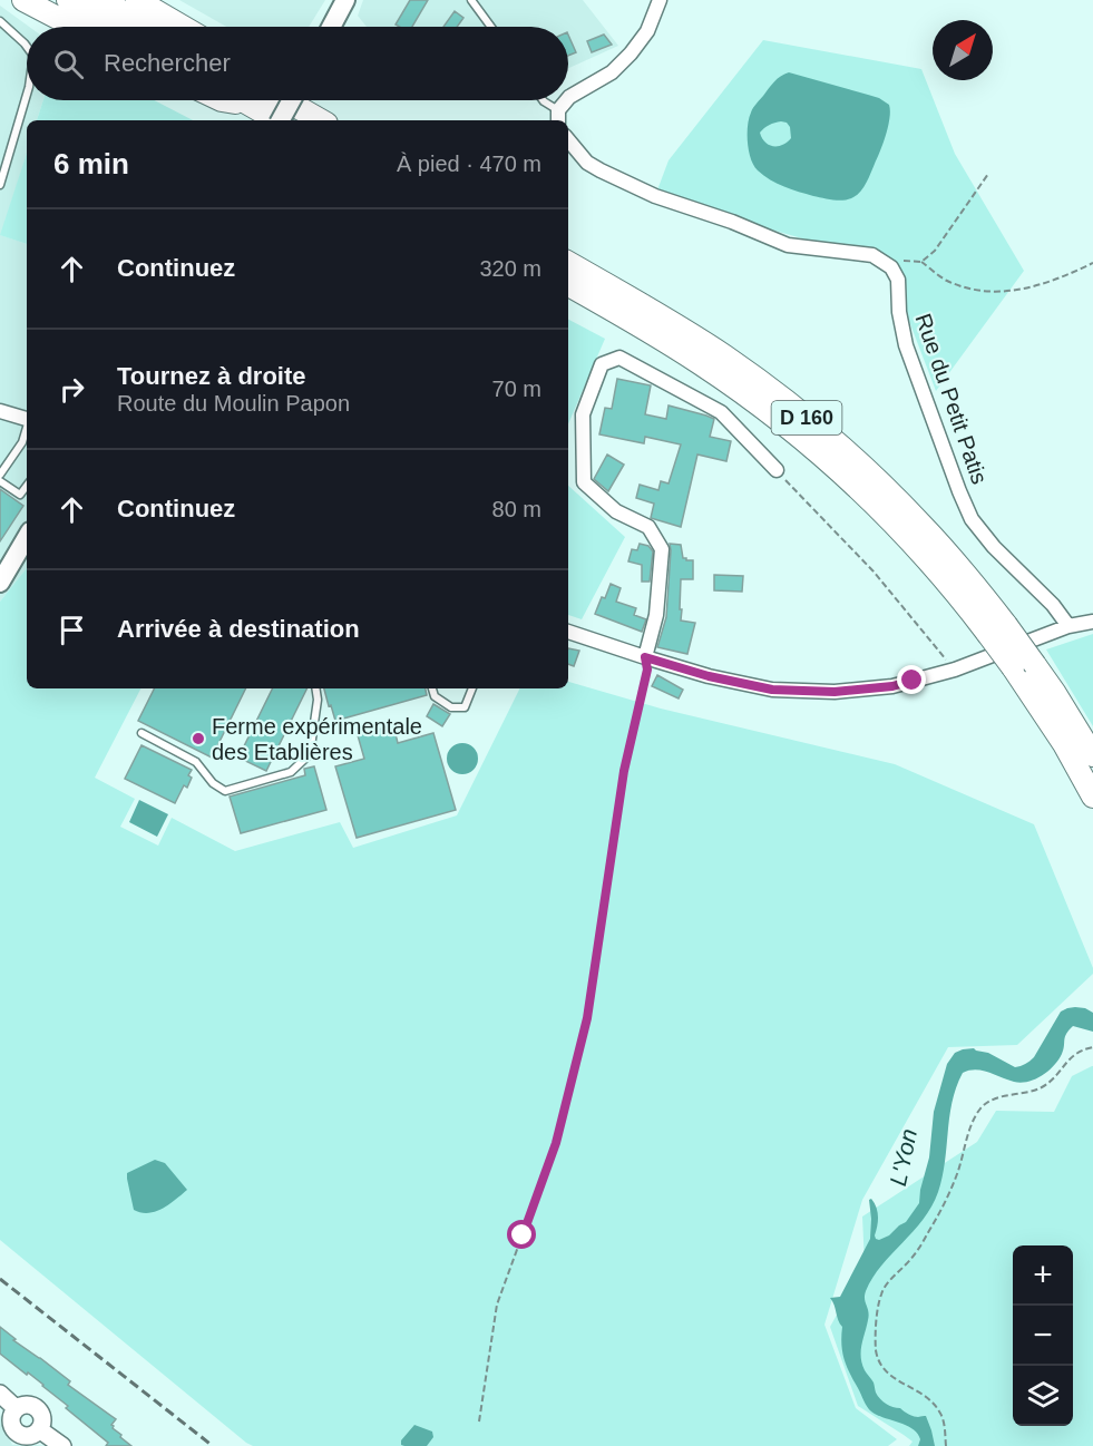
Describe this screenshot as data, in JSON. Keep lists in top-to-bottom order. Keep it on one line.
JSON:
{"streets":{"highway":["D 160"],"street":["Rue du Petit Patis"]},"water":["L'Yon"],"places":["Ferme expérimentale des Etablières"],"north":"top right","page":{"search":"Rechercher","heading":["6 min","À pied · 470 m"],"list":[["Continuez","320 m"],["Tournez à droite","Route du Moulin Papon","70 m"],["Continuez","80 m"],"Arrivée à destination"],"map_buttons":["+","−"]}}
